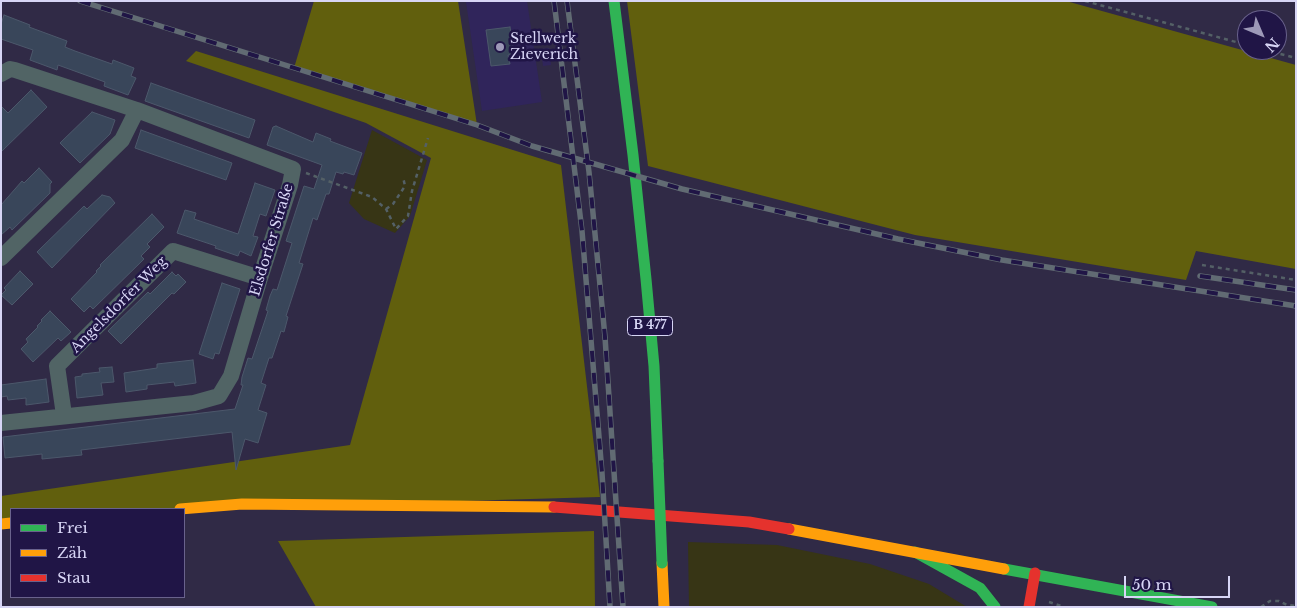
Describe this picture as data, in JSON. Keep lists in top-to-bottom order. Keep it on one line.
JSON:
{"streets":{"street":["Elsdorfer Straße","Angelsdorfer Weg","B 477"]},"crossings":[["Elsdorfer Straße","Angelsdorfer Weg"]],"places":["Stellwerk Zieverich"],"legend":["Frei","Zäh","Stau"],"scale_bar":"50 m","north":"bottom right"}
